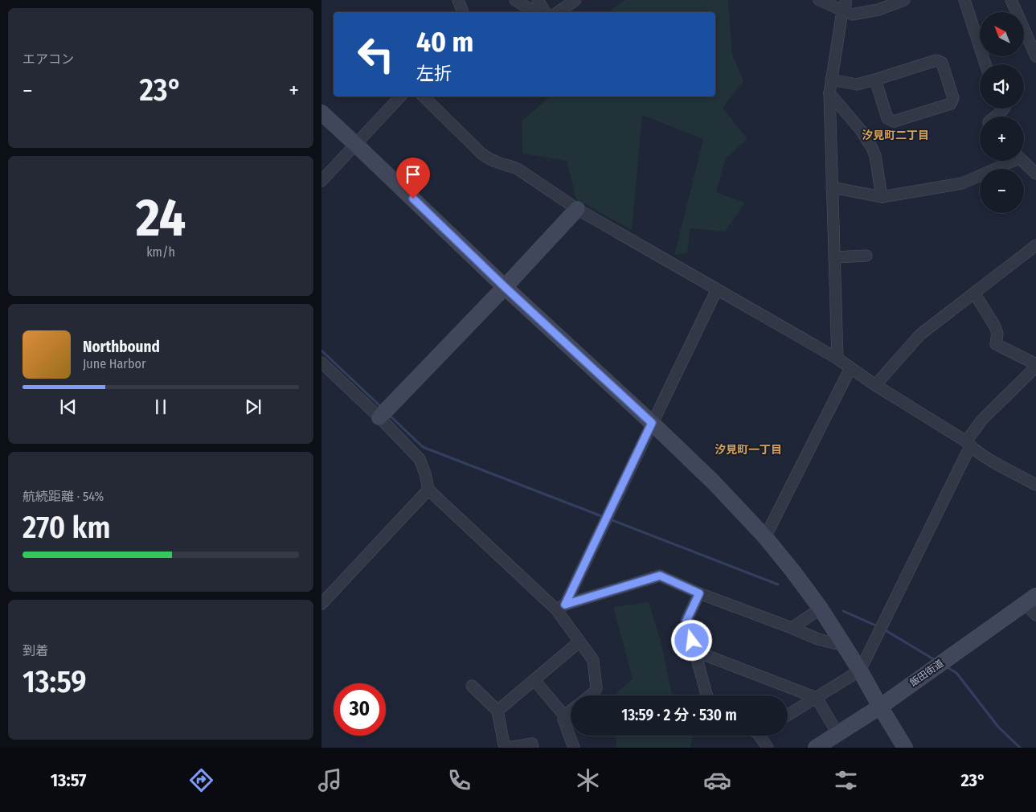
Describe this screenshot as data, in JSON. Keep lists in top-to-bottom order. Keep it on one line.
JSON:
{"streets":{"street":["飯田街道"]},"districts":["汐見町二丁目","汐見町一丁目"],"north":"top left","page":{"tile":["エアコン",["24","km/h"],["航続距離 · 54%","270 km"],["到着","13:59"]],"map_buttons":["+","−"],"turn":["40 m","左折"],"heat":["−","23°","+"],"song":["Northbound","June Harbor"],"limit":"30","trip":"13:59 · 2 分 · 530 m","tabs":["13:57","23°"]}}
